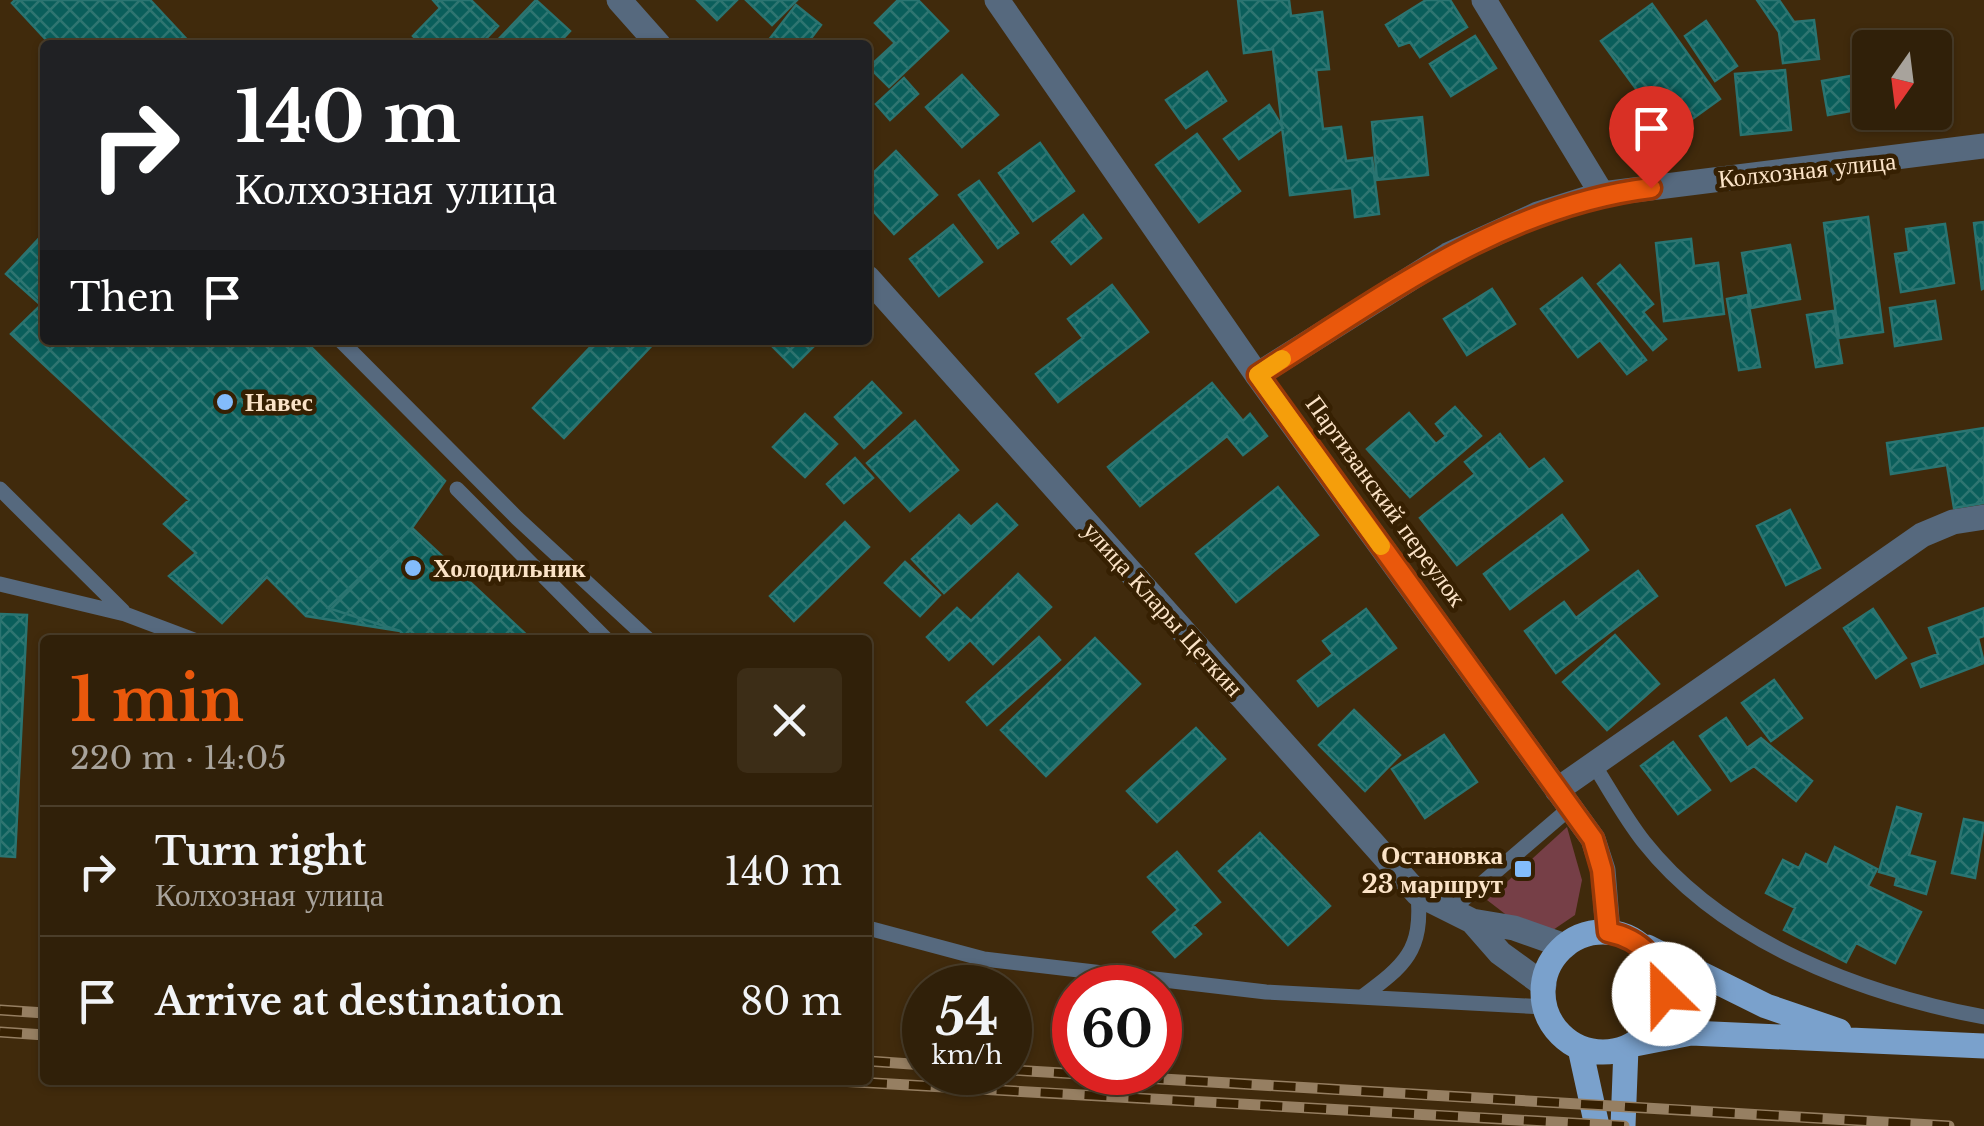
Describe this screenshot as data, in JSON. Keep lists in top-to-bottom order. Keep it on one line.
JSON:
{"streets":{"street":["Колхозная улица","Партизанский переулок","улица Клары Цеткин"]},"crossings":[["Колхозная улица","Партизанский переулок"],["Партизанский переулок","улица Клары Цеткин"]],"places":{"other":["Навес","Холодильник"],"transit":["Остановка 23 маршрут"]},"north":"bottom","page":{"turn":["140 m","Колхозная улица"],"then":"Then","heading":["1 min","220 m · 14:05"],"list":[{"name":"Turn right","note":"Колхозная улица","value":"140 m"},{"name":"Arrive at destination","value":"80 m"}],"speed":"54 km/h","limit":"60"}}
